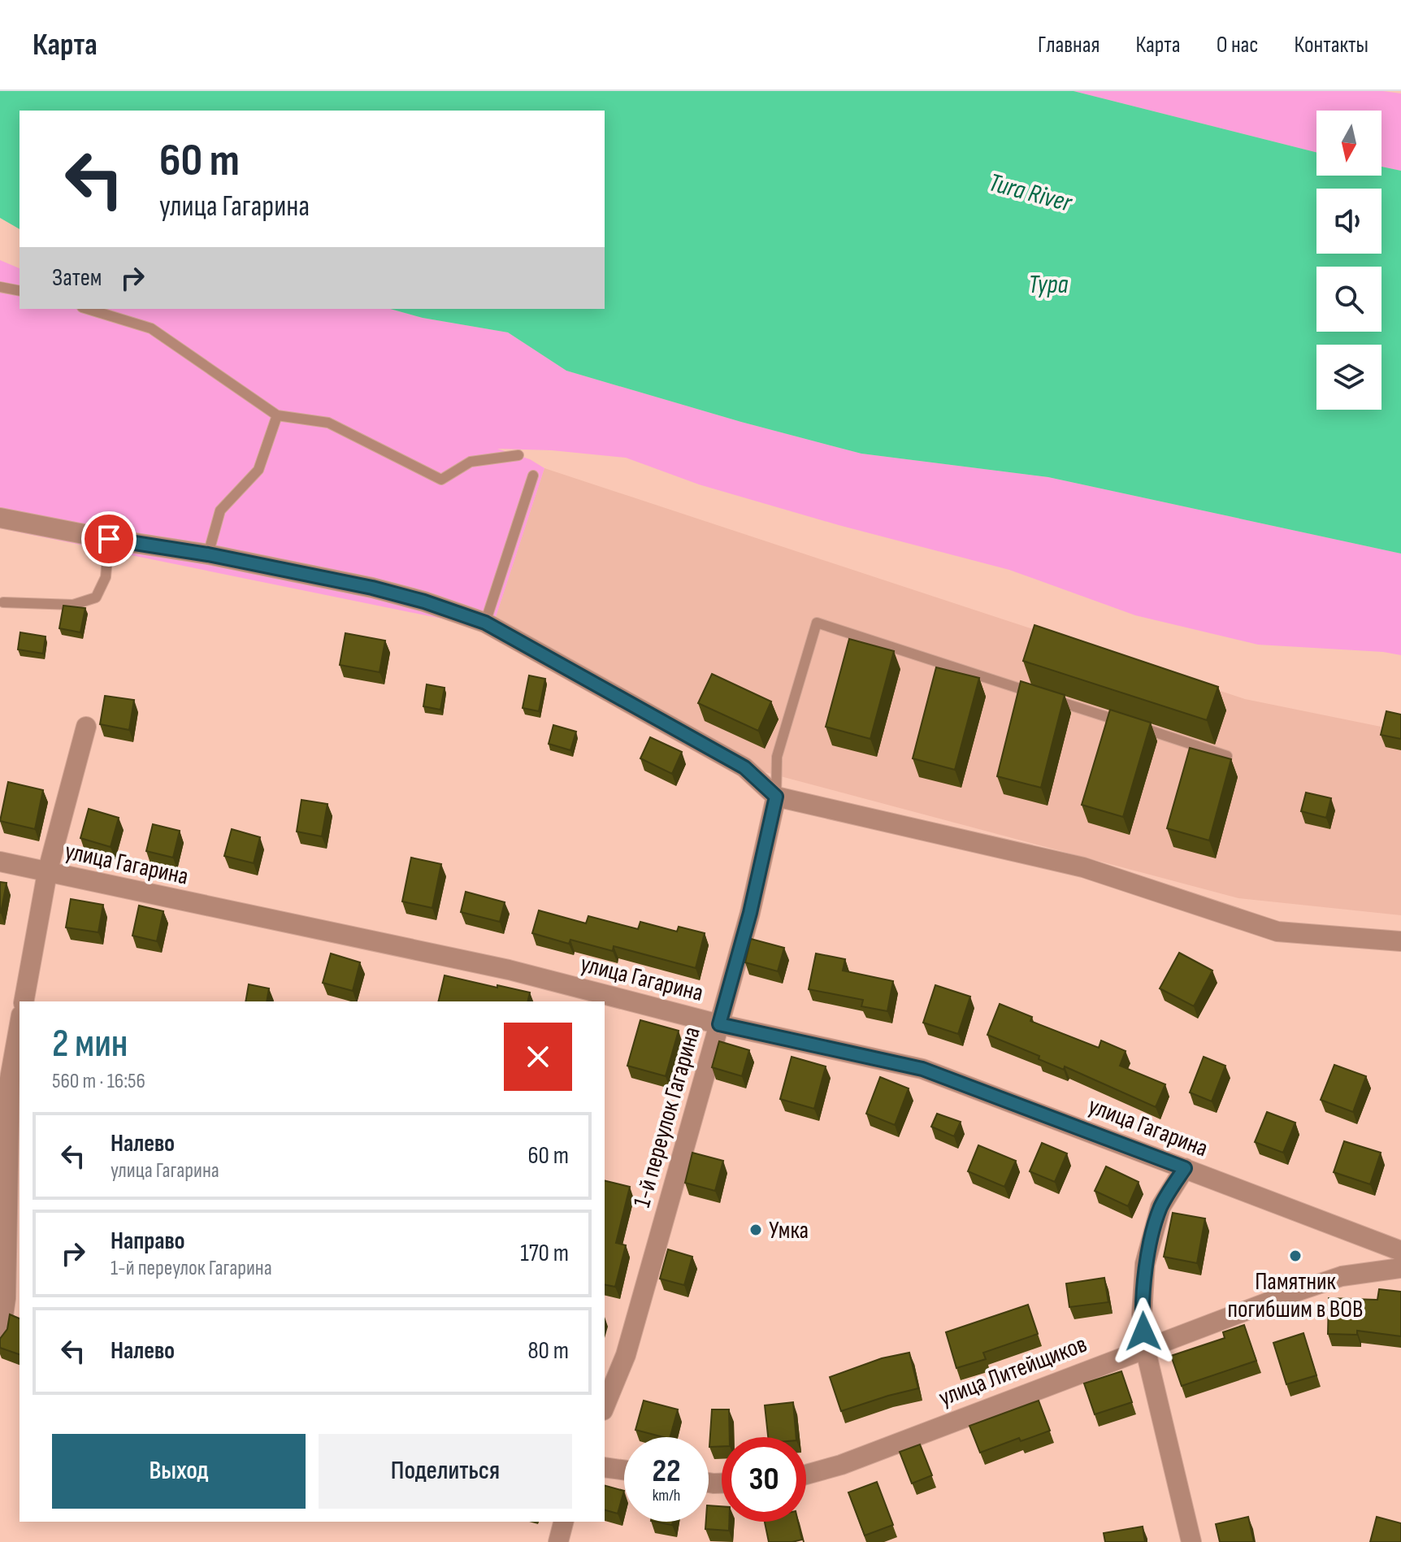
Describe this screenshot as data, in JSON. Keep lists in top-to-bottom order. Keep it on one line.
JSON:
{"streets":{"street":["улица Гагарина","1-й переулок Гагарина","улица Литейщиков"]},"crossings":[["улица Гагарина","1-й переулок Гагарина"]],"water":["Tura River","Тура"],"places":["Умка","Памятник погибшим в ВОВ"],"north":"bottom","page":{"header":"Карта","nav":["Главная","Карта","О нас","Контакты"],"turn":["60 m","улица Гагарина"],"then":"Затем","heading":["2 мин","560 m · 16:56"],"list":[{"name":"Налево","note":"улица Гагарина","value":"60 m"},{"name":"Направо","note":"1-й переулок Гагарина","value":"170 m"},{"name":"Налево","value":"80 m"}],"buttons":["Выход","Поделиться"],"speed":"22 km/h","limit":"30"}}
